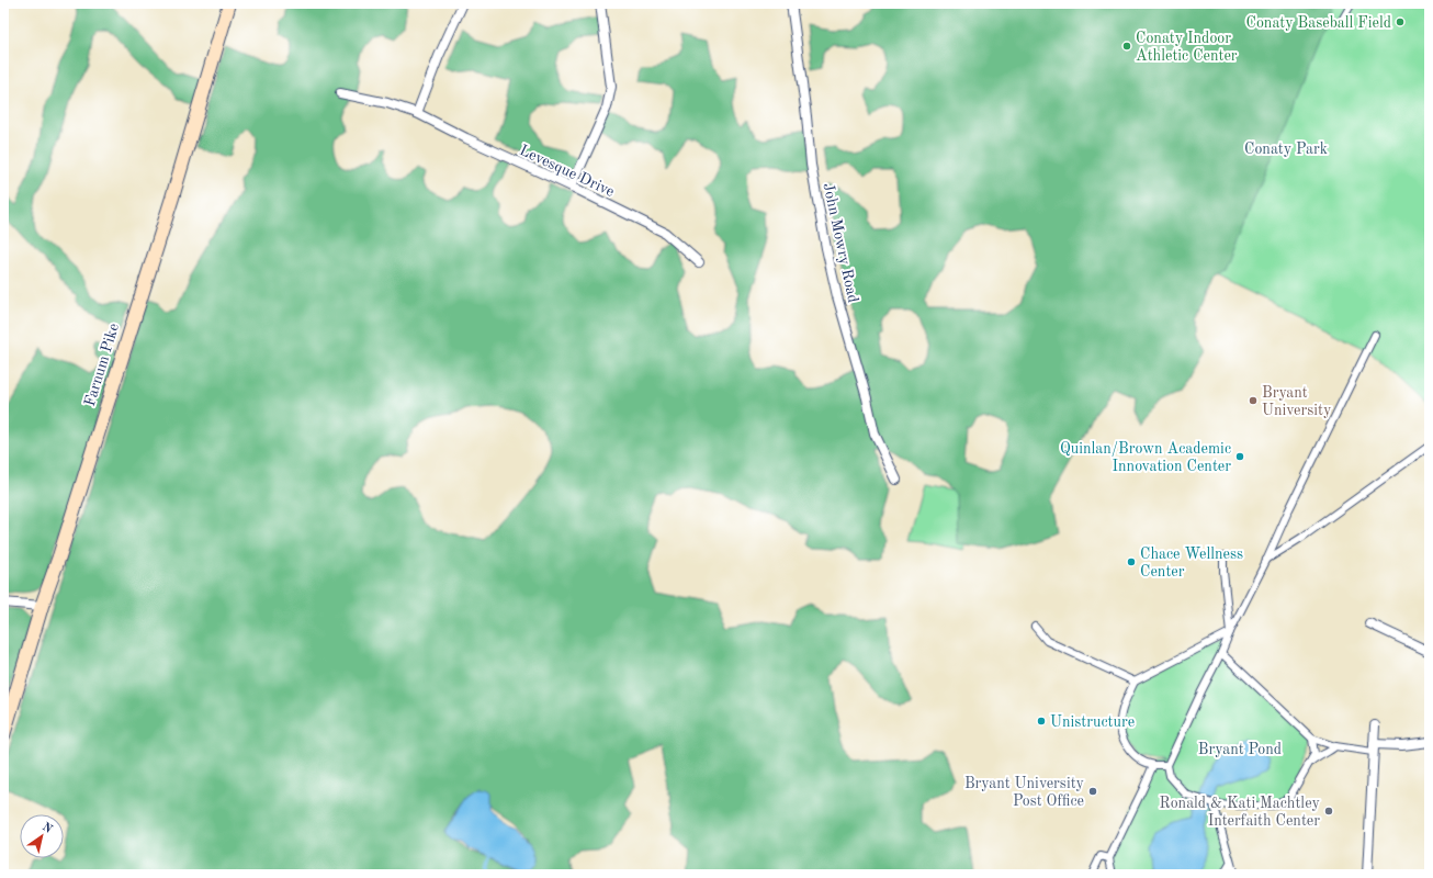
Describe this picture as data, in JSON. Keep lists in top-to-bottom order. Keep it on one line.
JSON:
{"streets":{"main road":["Farnum Pike"],"street":["Levesque Drive","John Mowry Road"]},"parks":["Conaty Park","Bryant Pond"],"places":["Conaty Baseball Field","Conaty Indoor Athletic Center","Bryant University","Quinlan/Brown Academic Innovation Center","Chace Wellness Center","Unistructure","Bryant University Post Office","Ronald & Kati Machtley Interfaith Center"],"north":"top right"}
